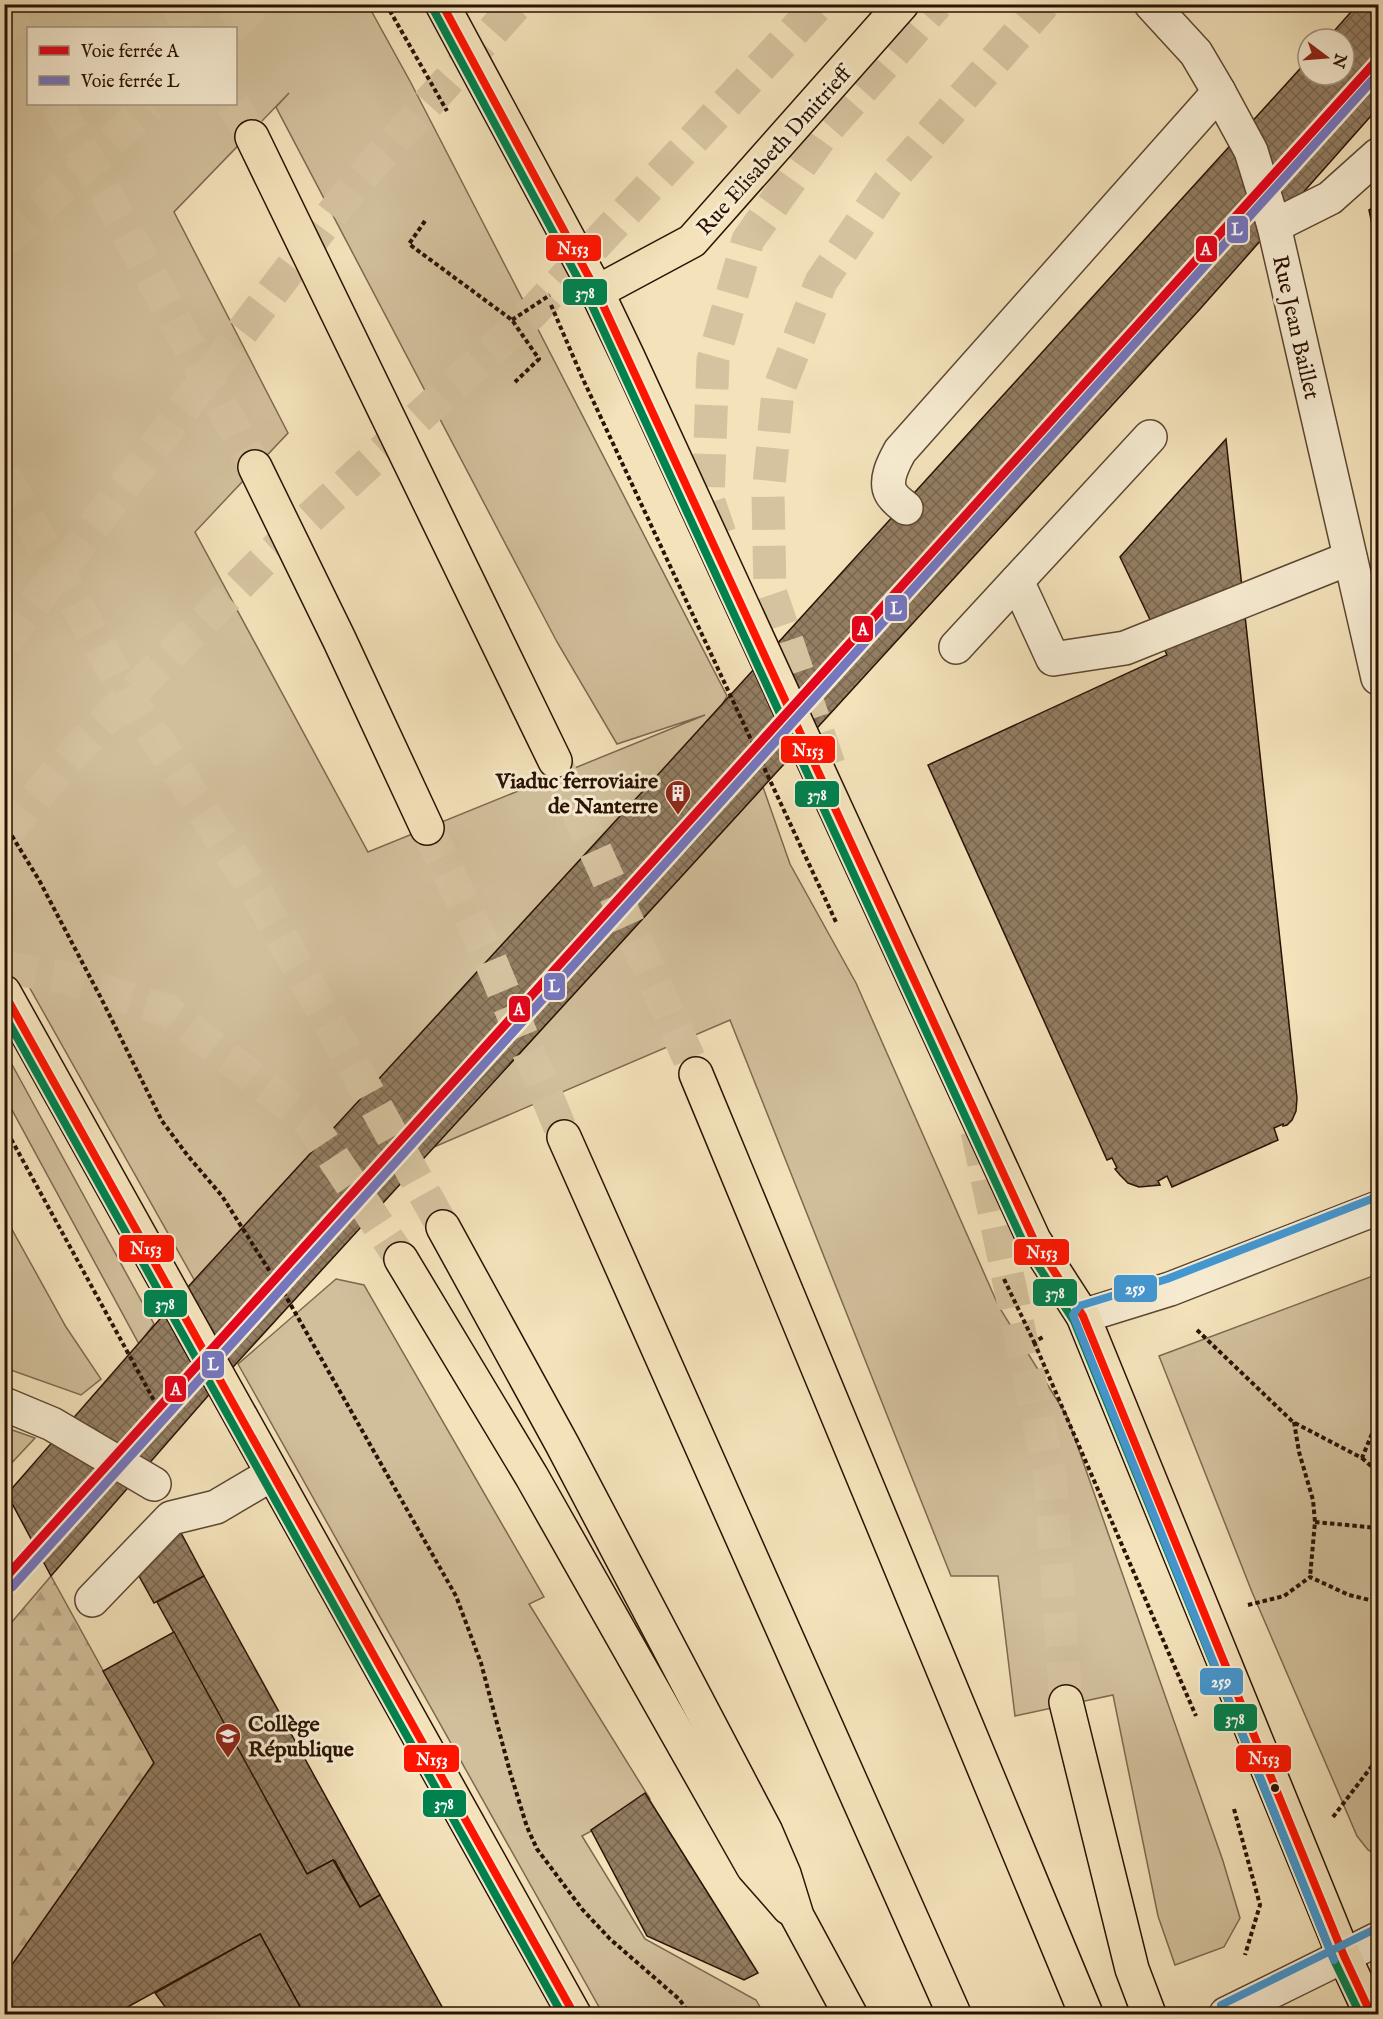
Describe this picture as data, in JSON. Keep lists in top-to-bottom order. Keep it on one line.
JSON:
{"streets":{"main road":["Rue Elisabeth Dmitrieff"],"street":["Rue Jean Baillet"]},"places":{"building":["Viaduc ferroviaire de Nanterre"],"school or university":["Collège République"]},"lines":["transit line N153","transit line 378","rail line A","rail line L","transit line 259"],"legend":["Voie ferrée A","Voie ferrée L"],"north":"right"}
